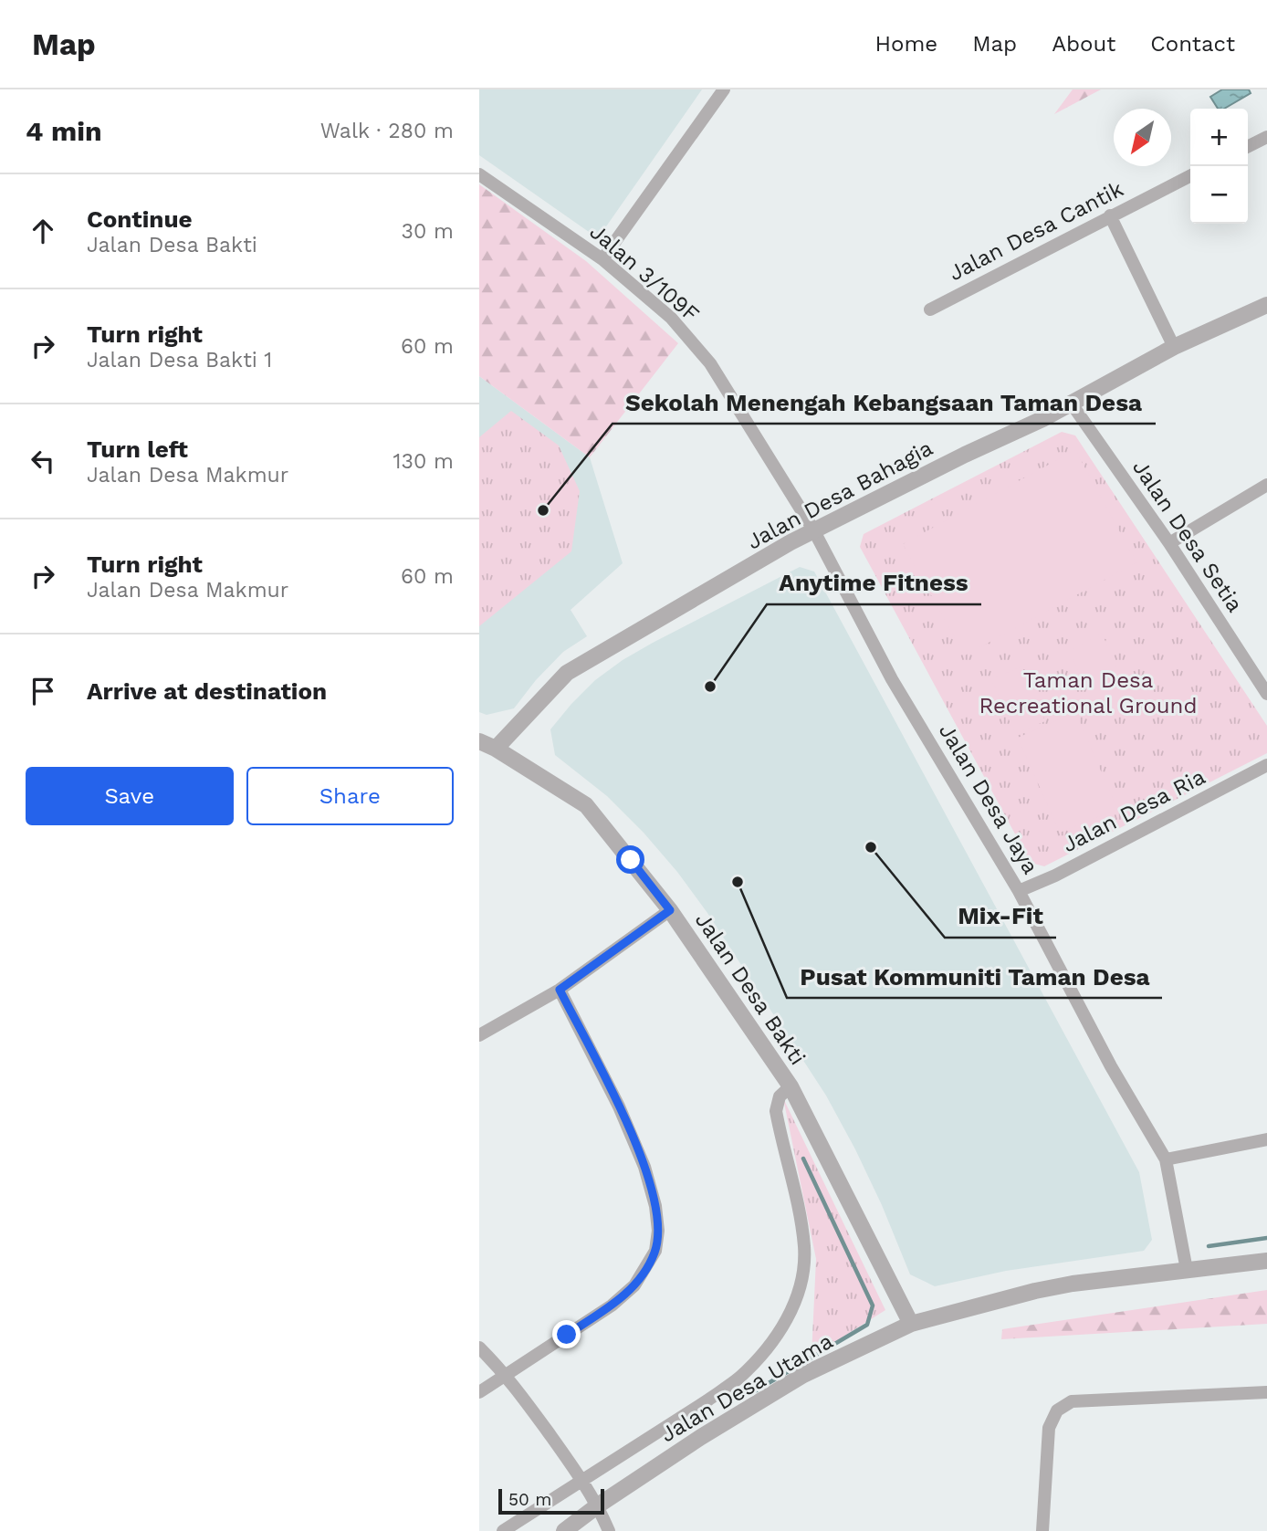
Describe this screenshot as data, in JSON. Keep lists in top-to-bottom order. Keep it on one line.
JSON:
{"streets":{"street":["Jalan Desa Cantik","Jalan 3/109F","Jalan Desa Bahagia","Jalan Desa Setia","Jalan Desa Jaya","Jalan Desa Ria","Jalan Desa Bakti","Jalan Desa Utama"]},"crossings":[["Jalan 3/109F","Jalan Desa Bahagia"],["Jalan 3/109F","Jalan Desa Jaya"],["Jalan Desa Bahagia","Jalan Desa Setia"],["Jalan Desa Bahagia","Jalan Desa Jaya"],["Jalan Desa Bahagia","Jalan Desa Bakti"],["Jalan Desa Jaya","Jalan Desa Ria"],["Jalan Desa Jaya","Jalan Desa Utama"],["Jalan Desa Bakti","Jalan Desa Utama"]],"parks":["Taman Desa Recreational Ground"],"places":["Sekolah Menengah Kebangsaan Taman Desa","Anytime Fitness","Mix-Fit","Pusat Kommuniti Taman Desa"],"scale_bar":"50 m","north":"bottom left","page":{"header":"Map","nav":["Home","Map","About","Contact"],"heading":["4 min","Walk · 280 m"],"map_buttons":["+","−"],"list":[["Continue","Jalan Desa Bakti","30 m"],["Turn right","Jalan Desa Bakti 1","60 m"],["Turn left","Jalan Desa Makmur","130 m"],["Turn right","Jalan Desa Makmur","60 m"],"Arrive at destination"],"buttons":["Save","Share"],"scale":"50 m"}}
